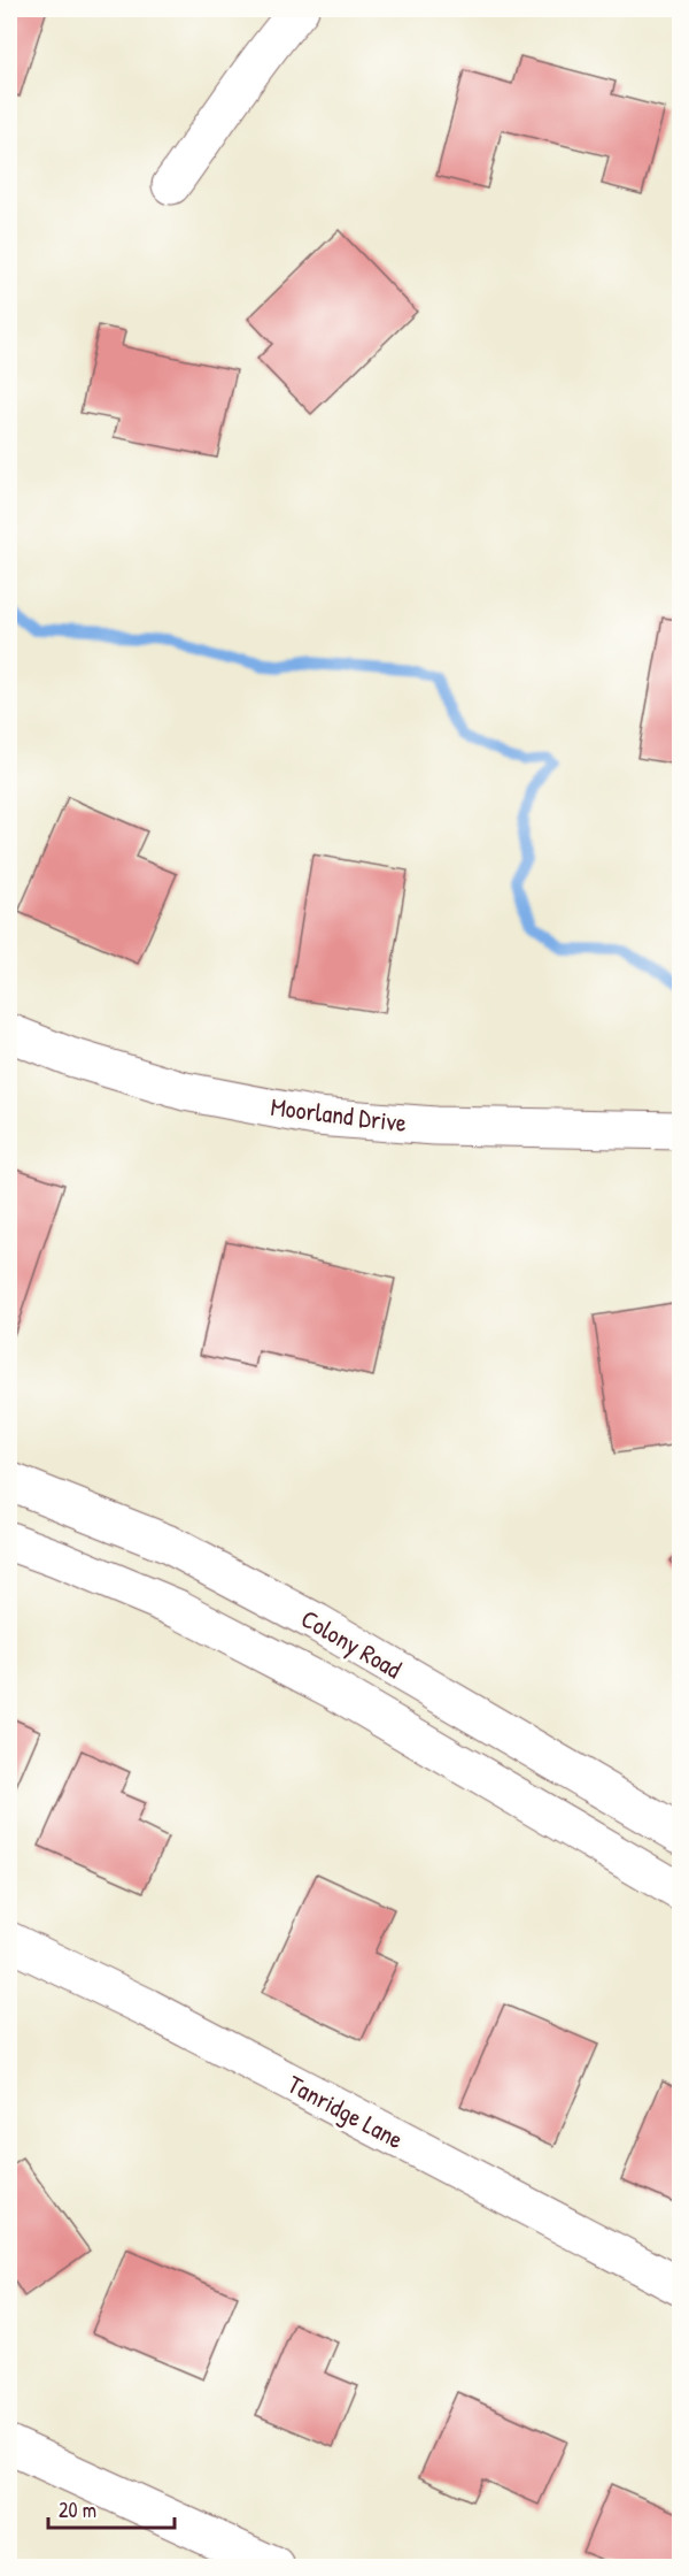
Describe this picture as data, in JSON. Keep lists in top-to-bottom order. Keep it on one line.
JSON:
{"streets":{"street":["Moorland Drive","Colony Road","Tanridge Lane"]},"scale_bar":"20 m"}
